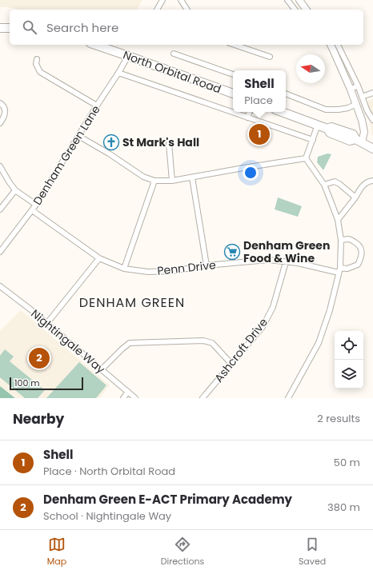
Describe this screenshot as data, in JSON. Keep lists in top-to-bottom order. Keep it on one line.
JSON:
{"streets":{"main road":["North Orbital Road"],"street":["Denham Green Lane","Penn Drive","Nightingale Way","Ashcroft Drive"]},"crossings":[["North Orbital Road","Denham Green Lane"],["Denham Green Lane","Penn Drive"],["Penn Drive","Ashcroft Drive"]],"districts":["DENHAM GREEN"],"places":{"church":["St Mark's Hall"],"supermarket":["Denham Green Food & Wine"]},"scale_bar":"100 m","north":"left","page":{"search":"Search here","popup":["Shell","Place"],"pins":["1","2"],"scale":"100 m","heading":["Nearby","2 results"],"list":[{"mark":"1","name":"Shell","note":"Place · North Orbital Road","value":"50 m"},{"mark":"2","name":"Denham Green E-ACT Primary Academy","note":"School · Nightingale Way","value":"380 m"}],"nav":["Map","Directions","Saved"]}}
